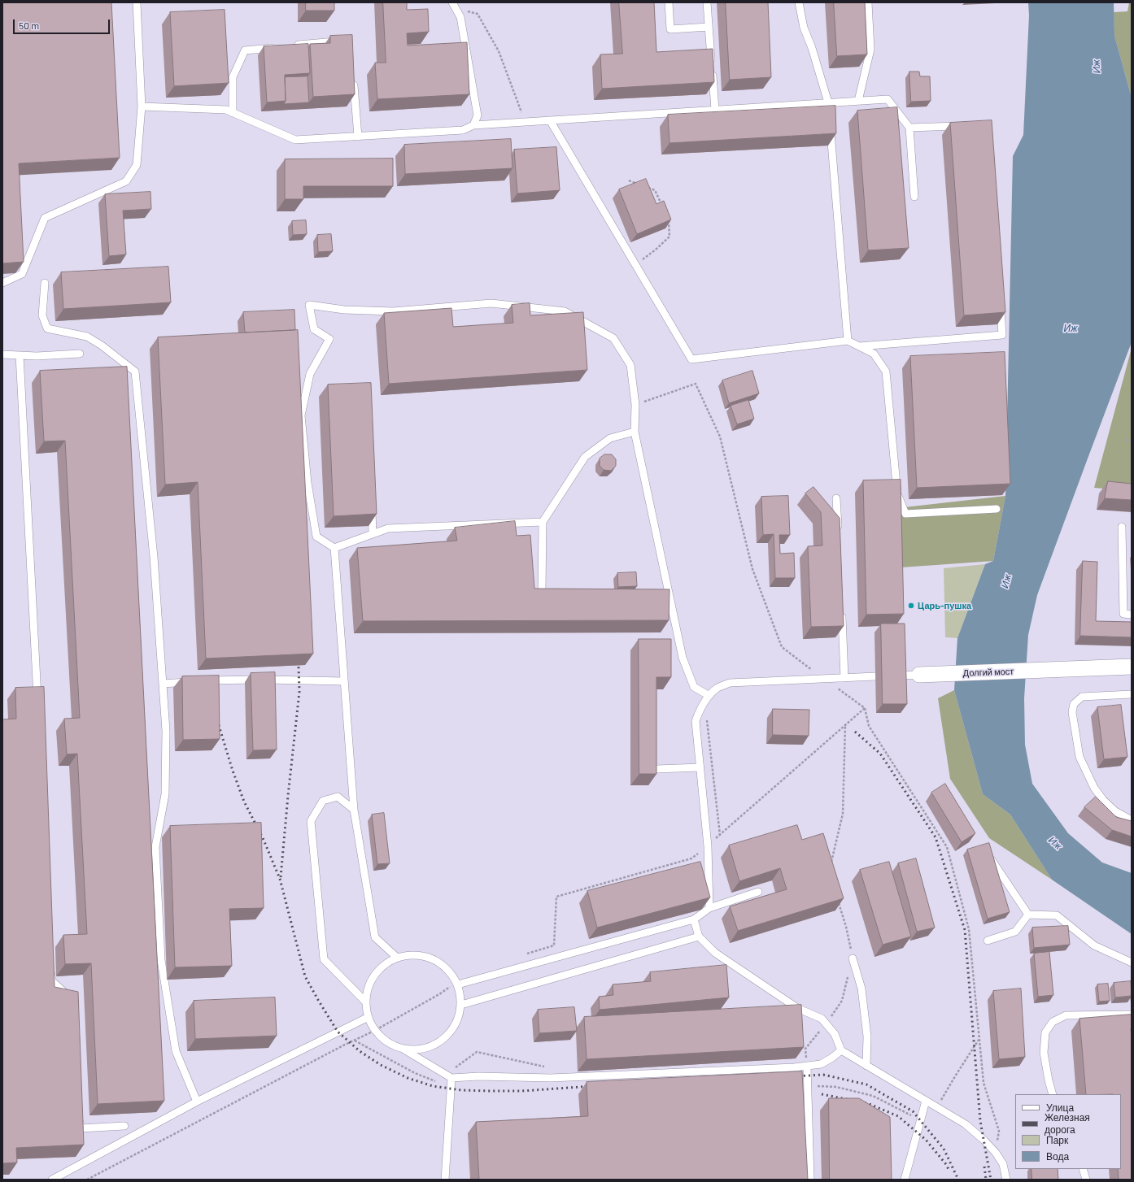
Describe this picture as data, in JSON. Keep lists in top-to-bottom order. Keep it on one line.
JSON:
{"streets":{"street":["Долгий мост"]},"water":["Иж"],"places":["Царь-пушка"],"legend":["Улица","Железная дорога","Парк","Вода"],"scale_bar":"50 m"}
